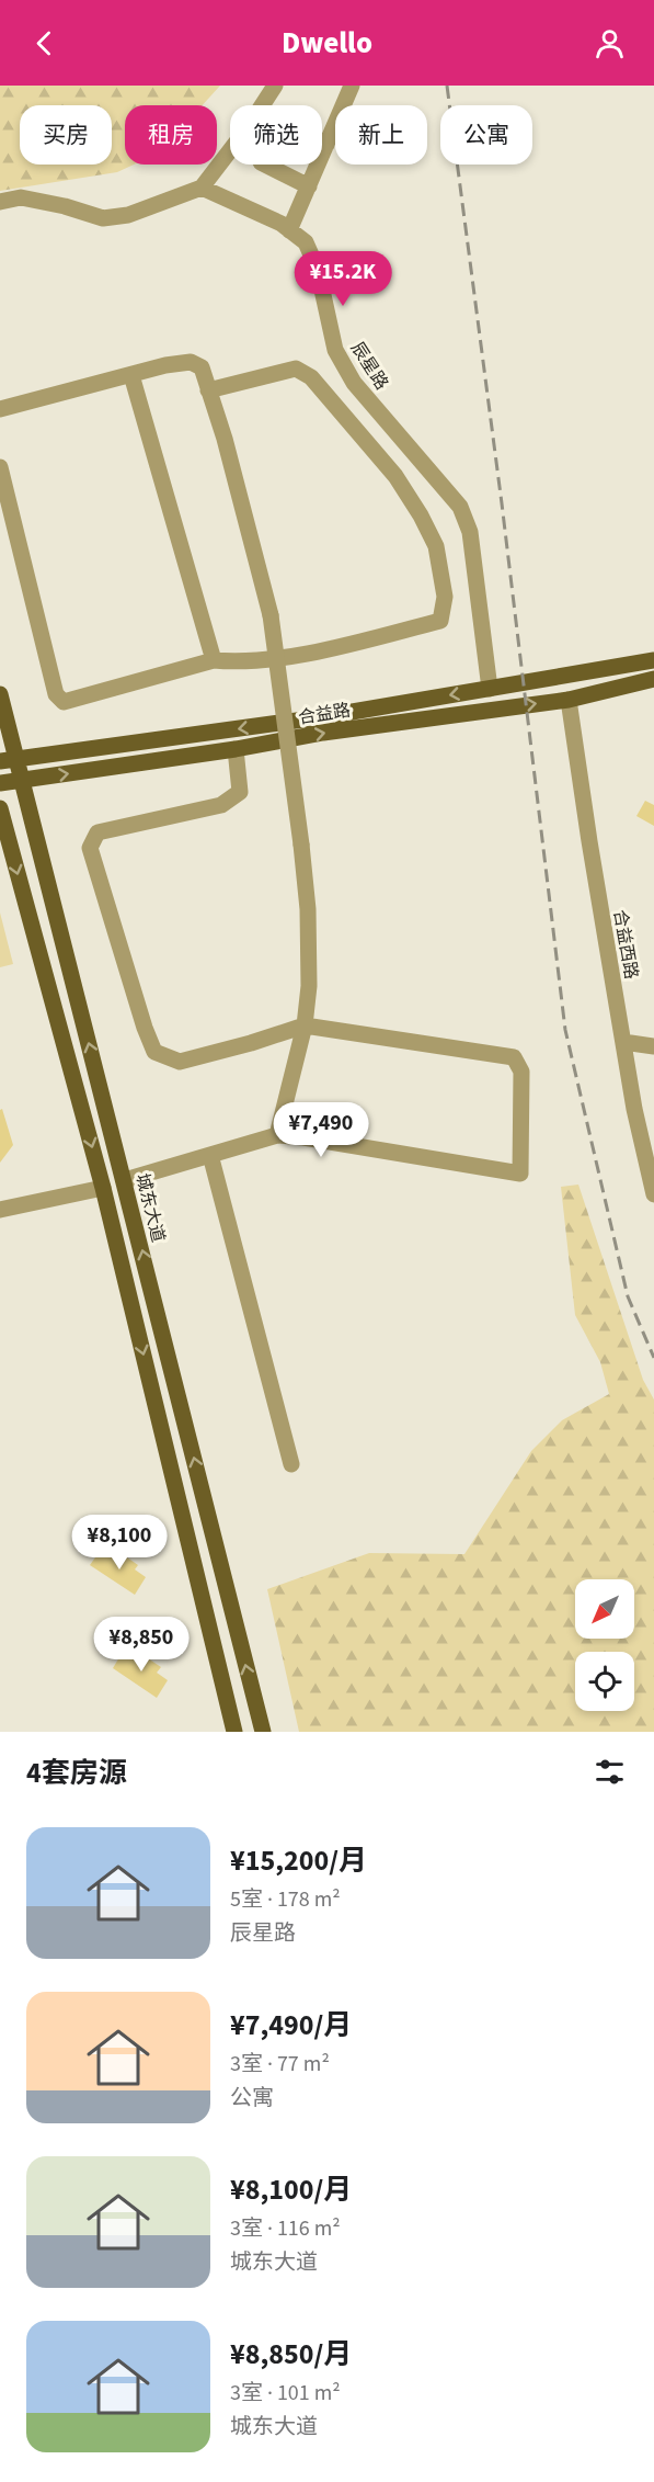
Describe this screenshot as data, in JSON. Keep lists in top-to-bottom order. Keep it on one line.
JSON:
{"streets":{"main road":["合益路","城东大道"],"street":["辰星路","合益西路"]},"crossings":[["辰星路","合益路"],["合益路","合益西路"],["合益路","城东大道"]],"north":"bottom left","page":{"header":"Dwello","chip":["买房","租房","筛选","新上","公寓"],"price":["¥15.2K","¥7,490","¥8,100","¥8,850"],"heading":"4套房源","list":[{"name":"¥15,200/月","note":"5室 · 178 m² · 辰星路"},{"name":"¥7,490/月","note":"3室 · 77 m² · 公寓"},{"name":"¥8,100/月","note":"3室 · 116 m² · 城东大道"},{"name":"¥8,850/月","note":"3室 · 101 m² · 城东大道"}]}}
